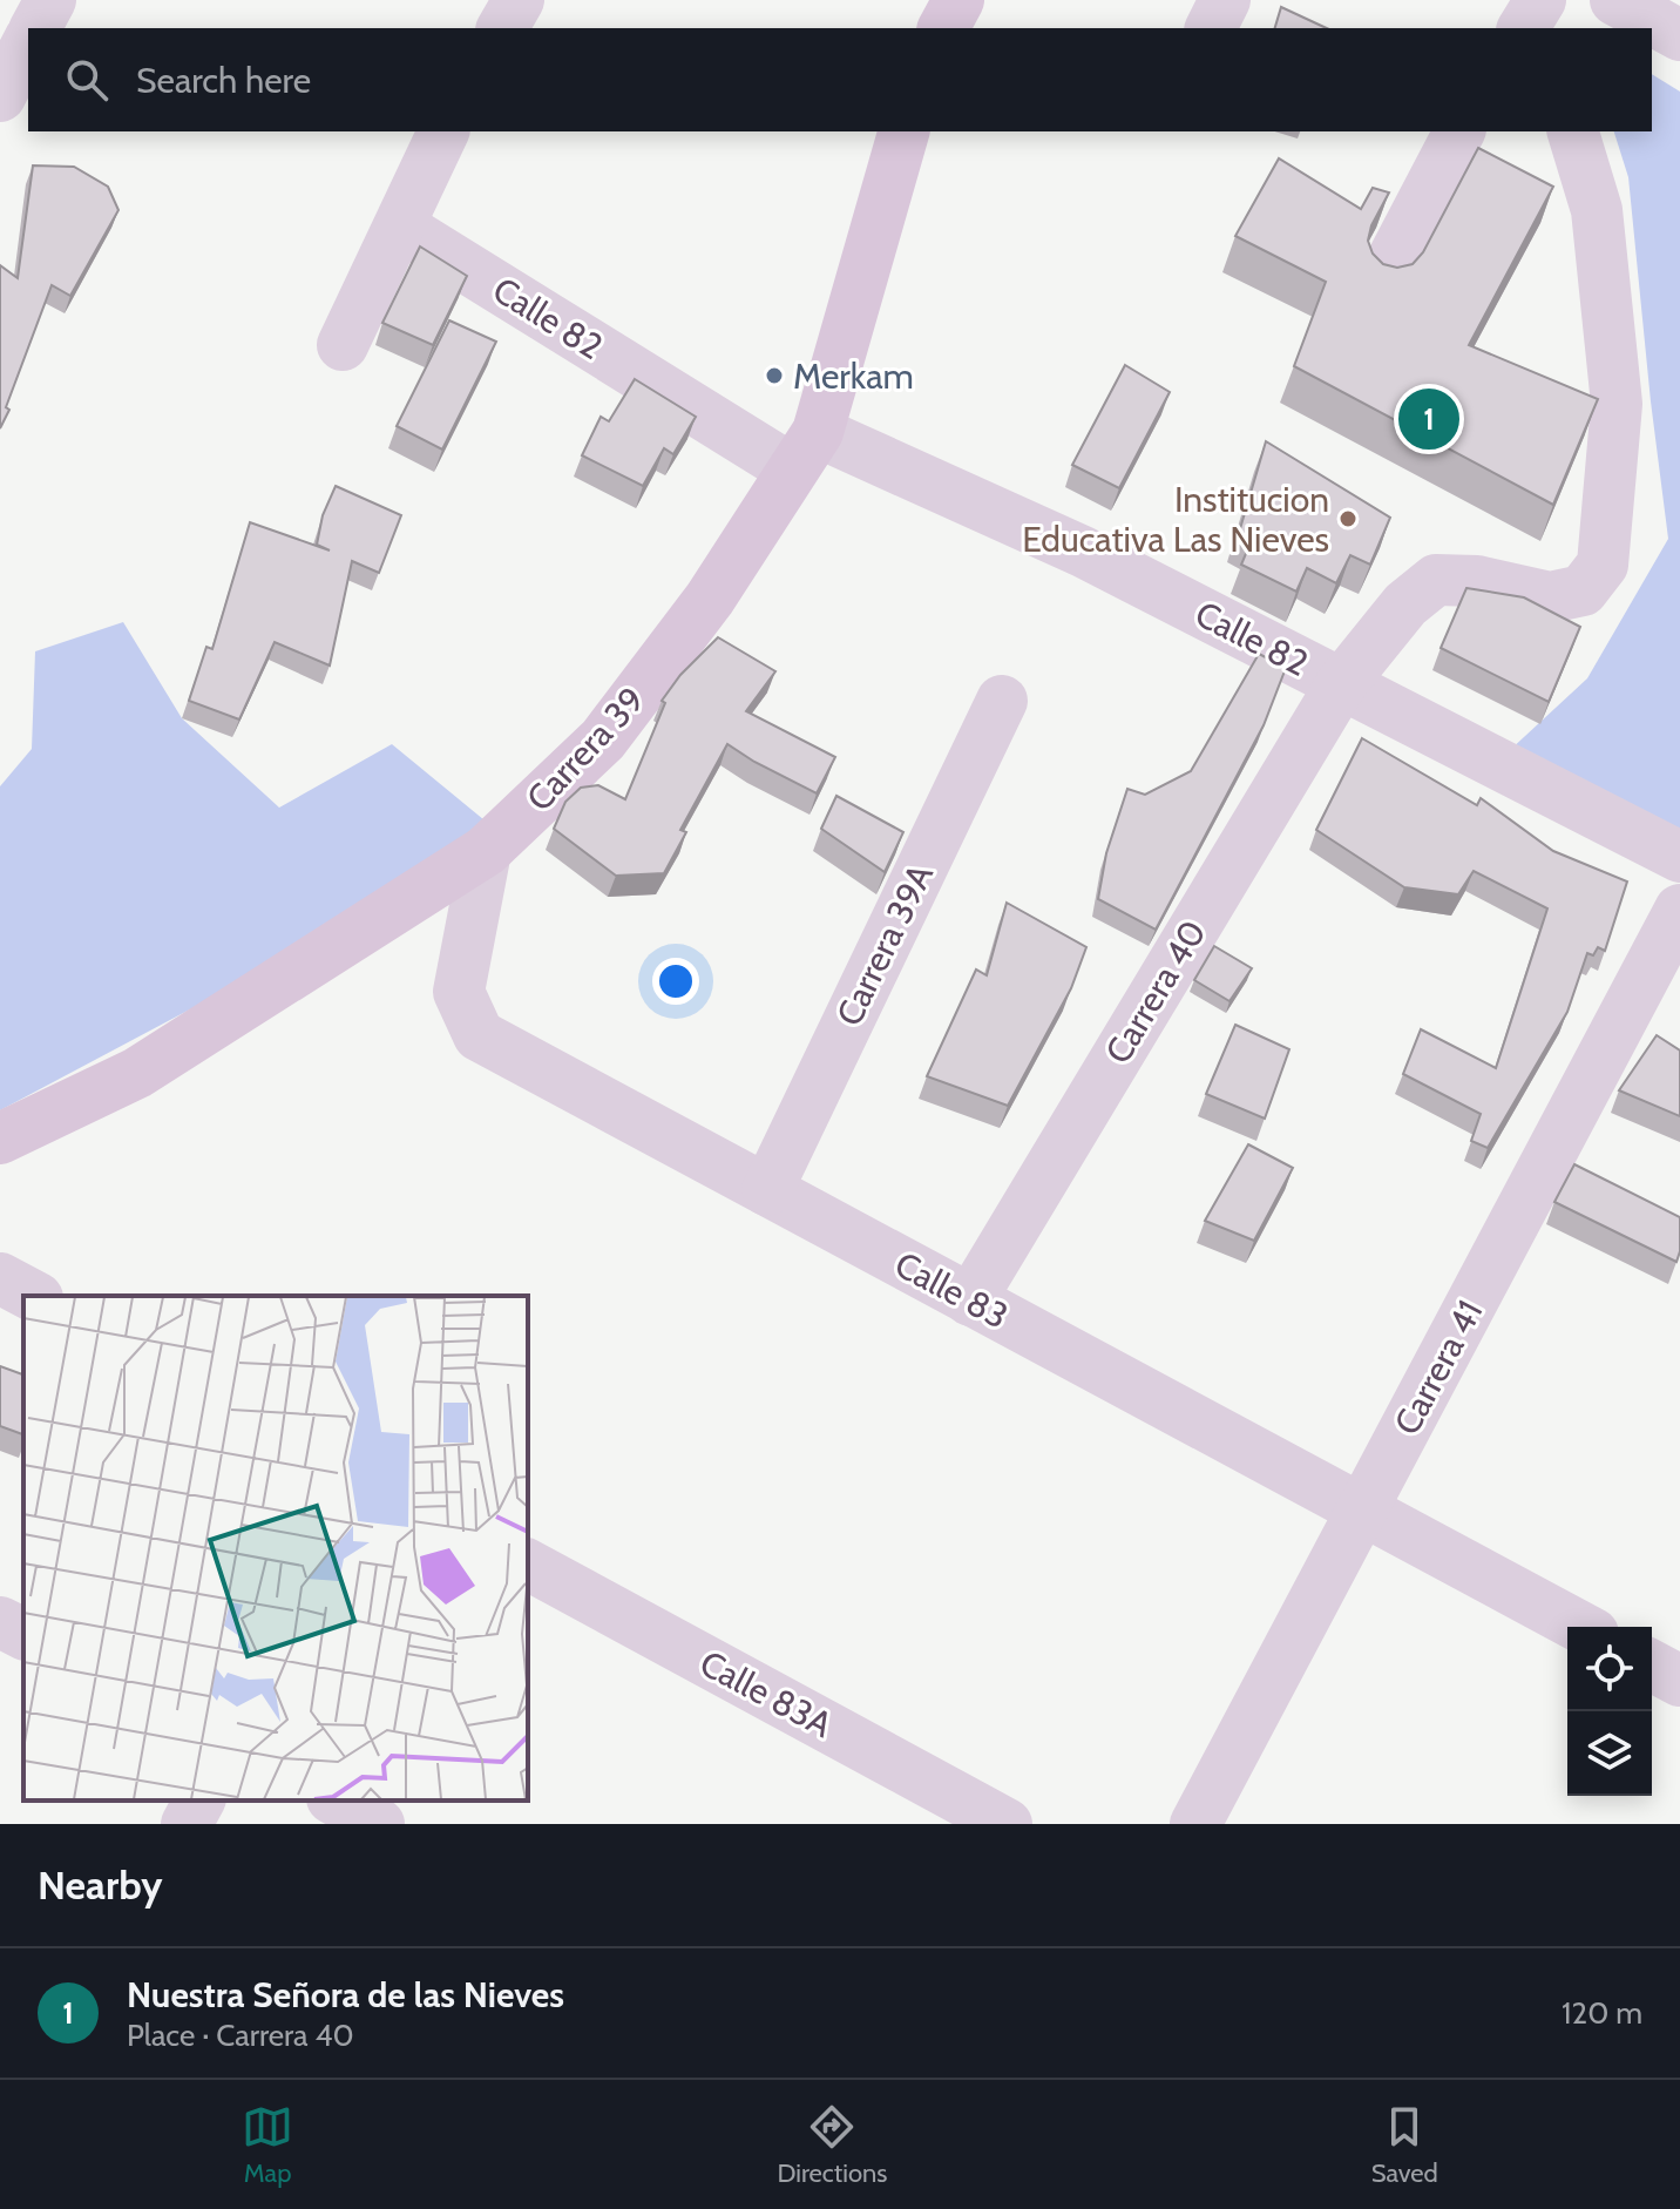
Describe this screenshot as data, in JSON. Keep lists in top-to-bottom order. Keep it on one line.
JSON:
{"streets":{"main road":["Carrera 39"],"street":["Calle 82","Carrera 39A","Carrera 40","Calle 83","Carrera 41","Calle 83A"]},"crossings":[["Calle 82","Carrera 39"],["Calle 82","Carrera 40"],["Carrera 39","Calle 83"],["Carrera 39A","Calle 83"],["Carrera 40","Calle 83"],["Calle 83","Carrera 41"]],"places":["Merkam","Institucion Educativa Las Nieves"],"page":{"search":"Search here","pins":"1","heading":"Nearby","list":[{"mark":"1","name":"Nuestra Señora de las Nieves","note":"Place · Carrera 40","value":"120 m"}],"nav":["Map","Directions","Saved"]}}
